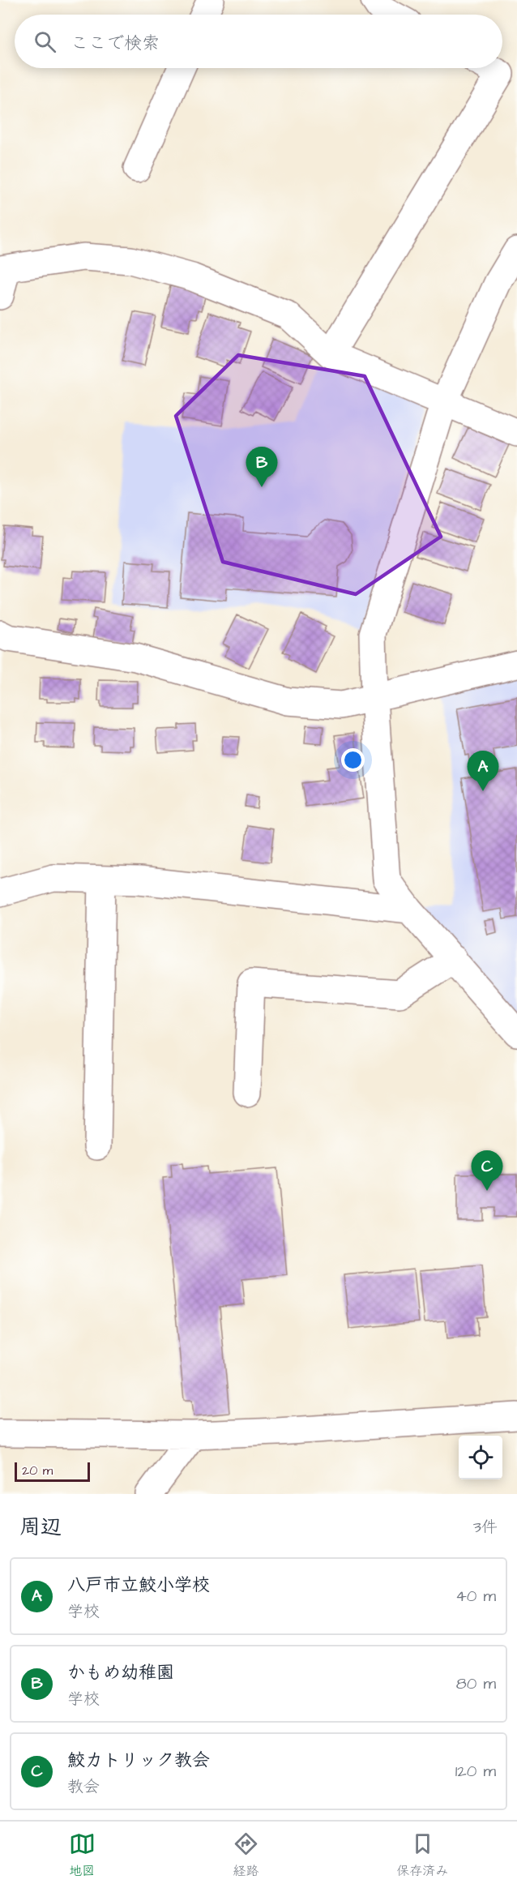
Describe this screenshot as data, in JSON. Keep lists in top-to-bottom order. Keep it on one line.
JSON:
{"scale_bar":"20 m","page":{"search":"ここで検索","pins":["B","A","C"],"scale":"20 m","heading":["周辺","3件"],"list":[{"mark":"A","name":"八戸市立鮫小学校","note":"学校","value":"40 m"},{"mark":"B","name":"かもめ幼稚園","note":"学校","value":"80 m"},{"mark":"C","name":"鮫カトリック教会","note":"教会","value":"120 m"}],"nav":["地図","経路","保存済み"]}}
